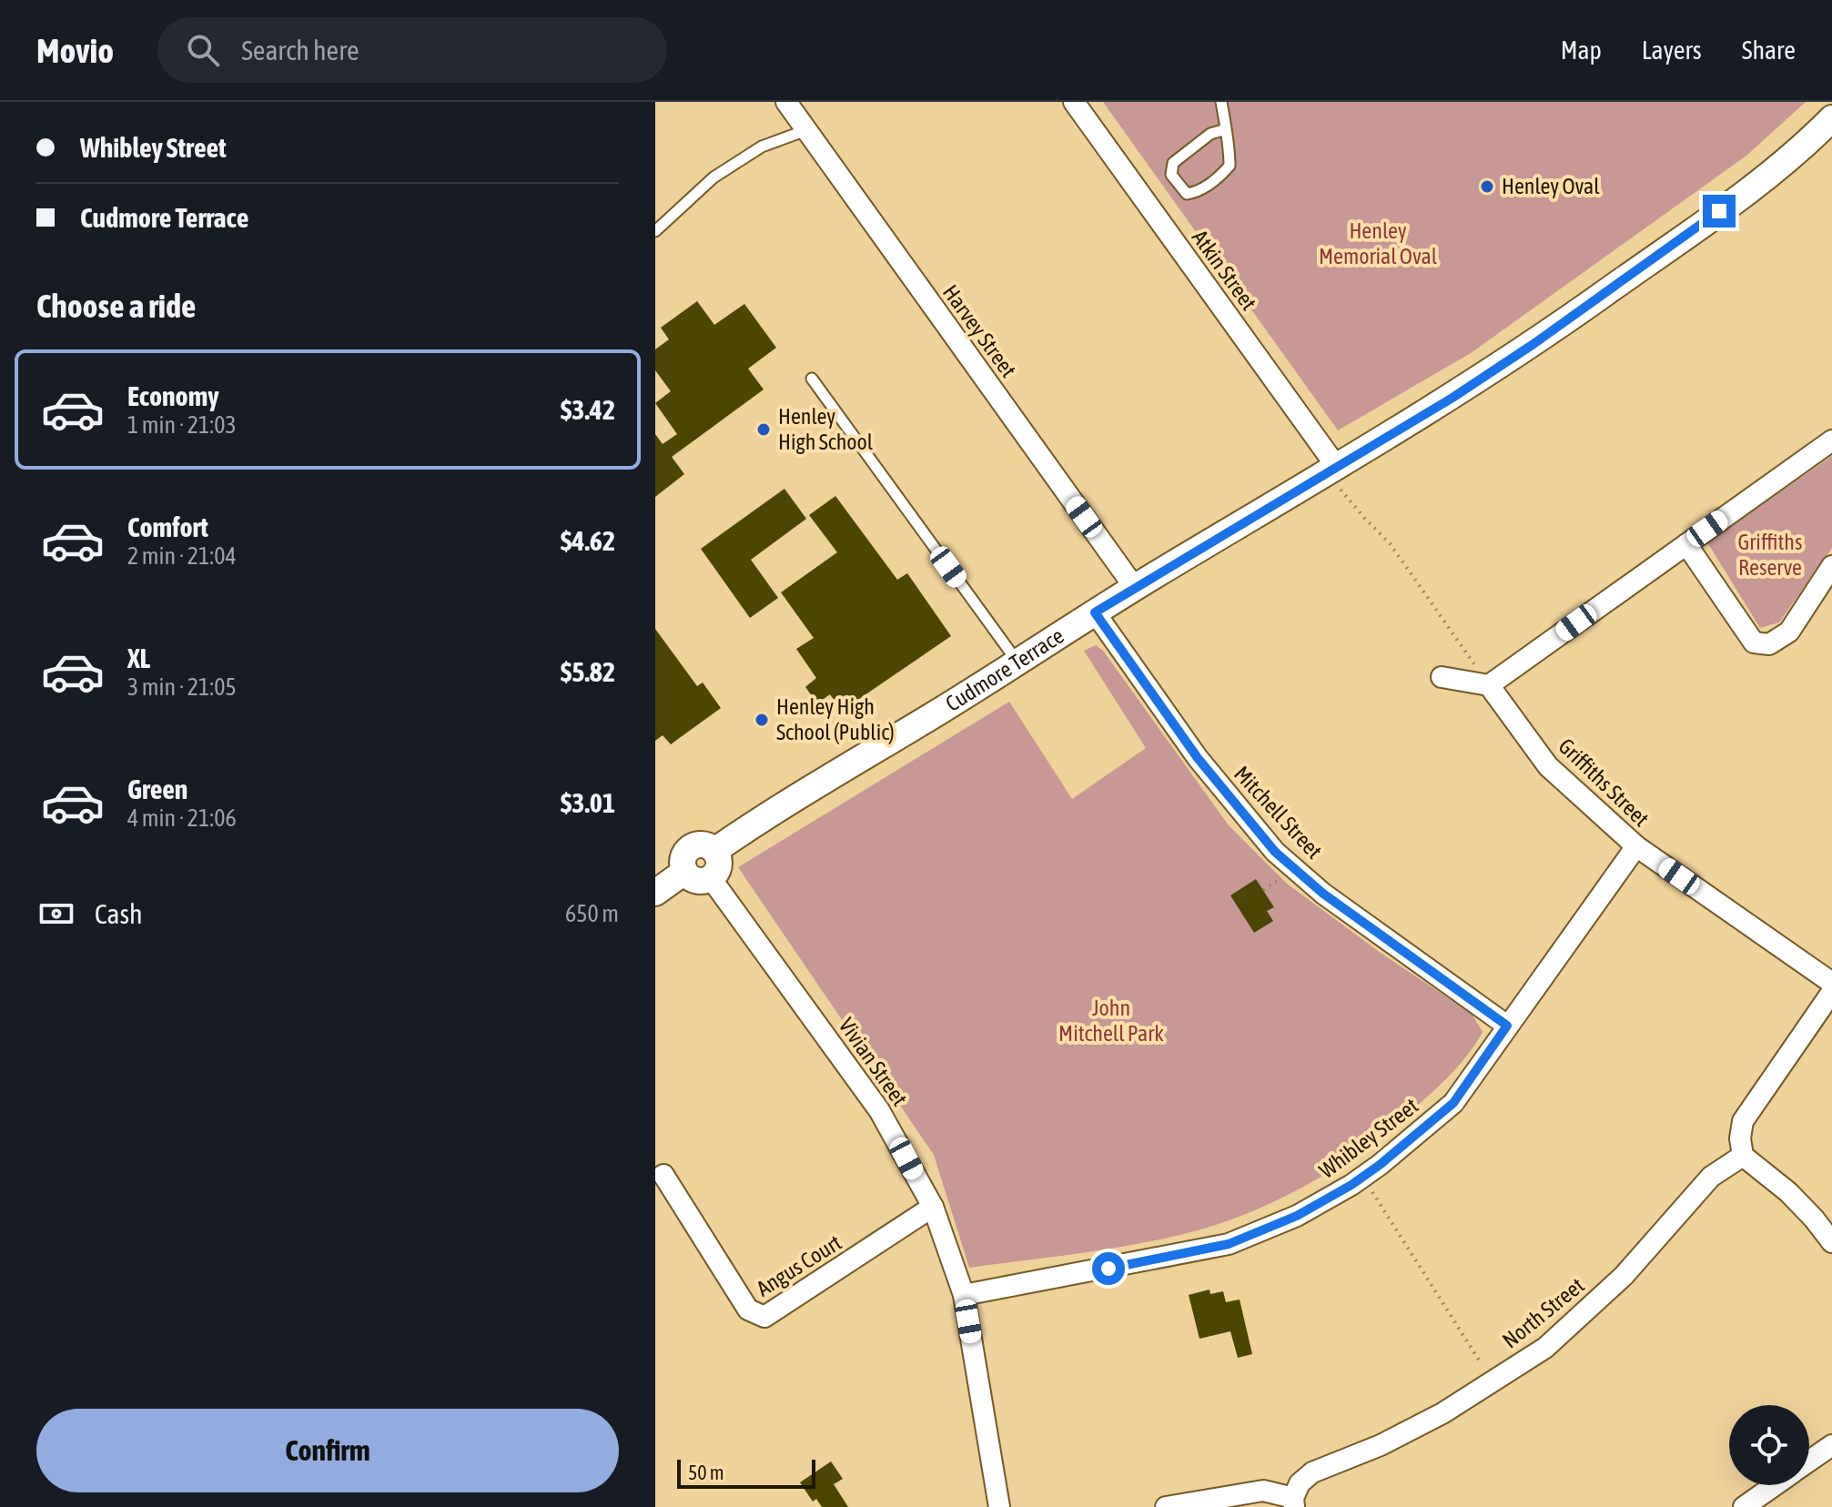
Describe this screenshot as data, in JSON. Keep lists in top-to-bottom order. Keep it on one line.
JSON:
{"streets":{"street":["Atkin Street","Harvey Street","Cudmore Terrace","Griffiths Street","Mitchell Street","Vivian Street","Whibley Street","Angus Court","North Street"]},"crossings":[["Atkin Street","Cudmore Terrace"],["Harvey Street","Cudmore Terrace"],["Cudmore Terrace","Mitchell Street"],["Cudmore Terrace","Vivian Street"],["Griffiths Street","Whibley Street"],["Mitchell Street","Whibley Street"],["Vivian Street","Whibley Street"],["Vivian Street","Angus Court"]],"parks":["Henley Memorial Oval","Griffiths Reserve","John Mitchell Park"],"places":["Henley Oval","Henley High School","Henley High School (Public)"],"scale_bar":"50 m","page":{"header":"Movio","search":"Search here","nav":["Map","Layers","Share"],"banner":["Whibley Street","Cudmore Terrace"],"heading":"Choose a ride","list":[{"name":"Economy","note":"1 min · 21:03","value":"$3.42"},{"name":"Comfort","note":"2 min · 21:04","value":"$4.62"},{"name":"XL","note":"3 min · 21:05","value":"$5.82"},{"name":"Green","note":"4 min · 21:06","value":"$3.01"}],"pay":["Cash","650 m"],"buttons":"Confirm","scale":"50 m"}}
